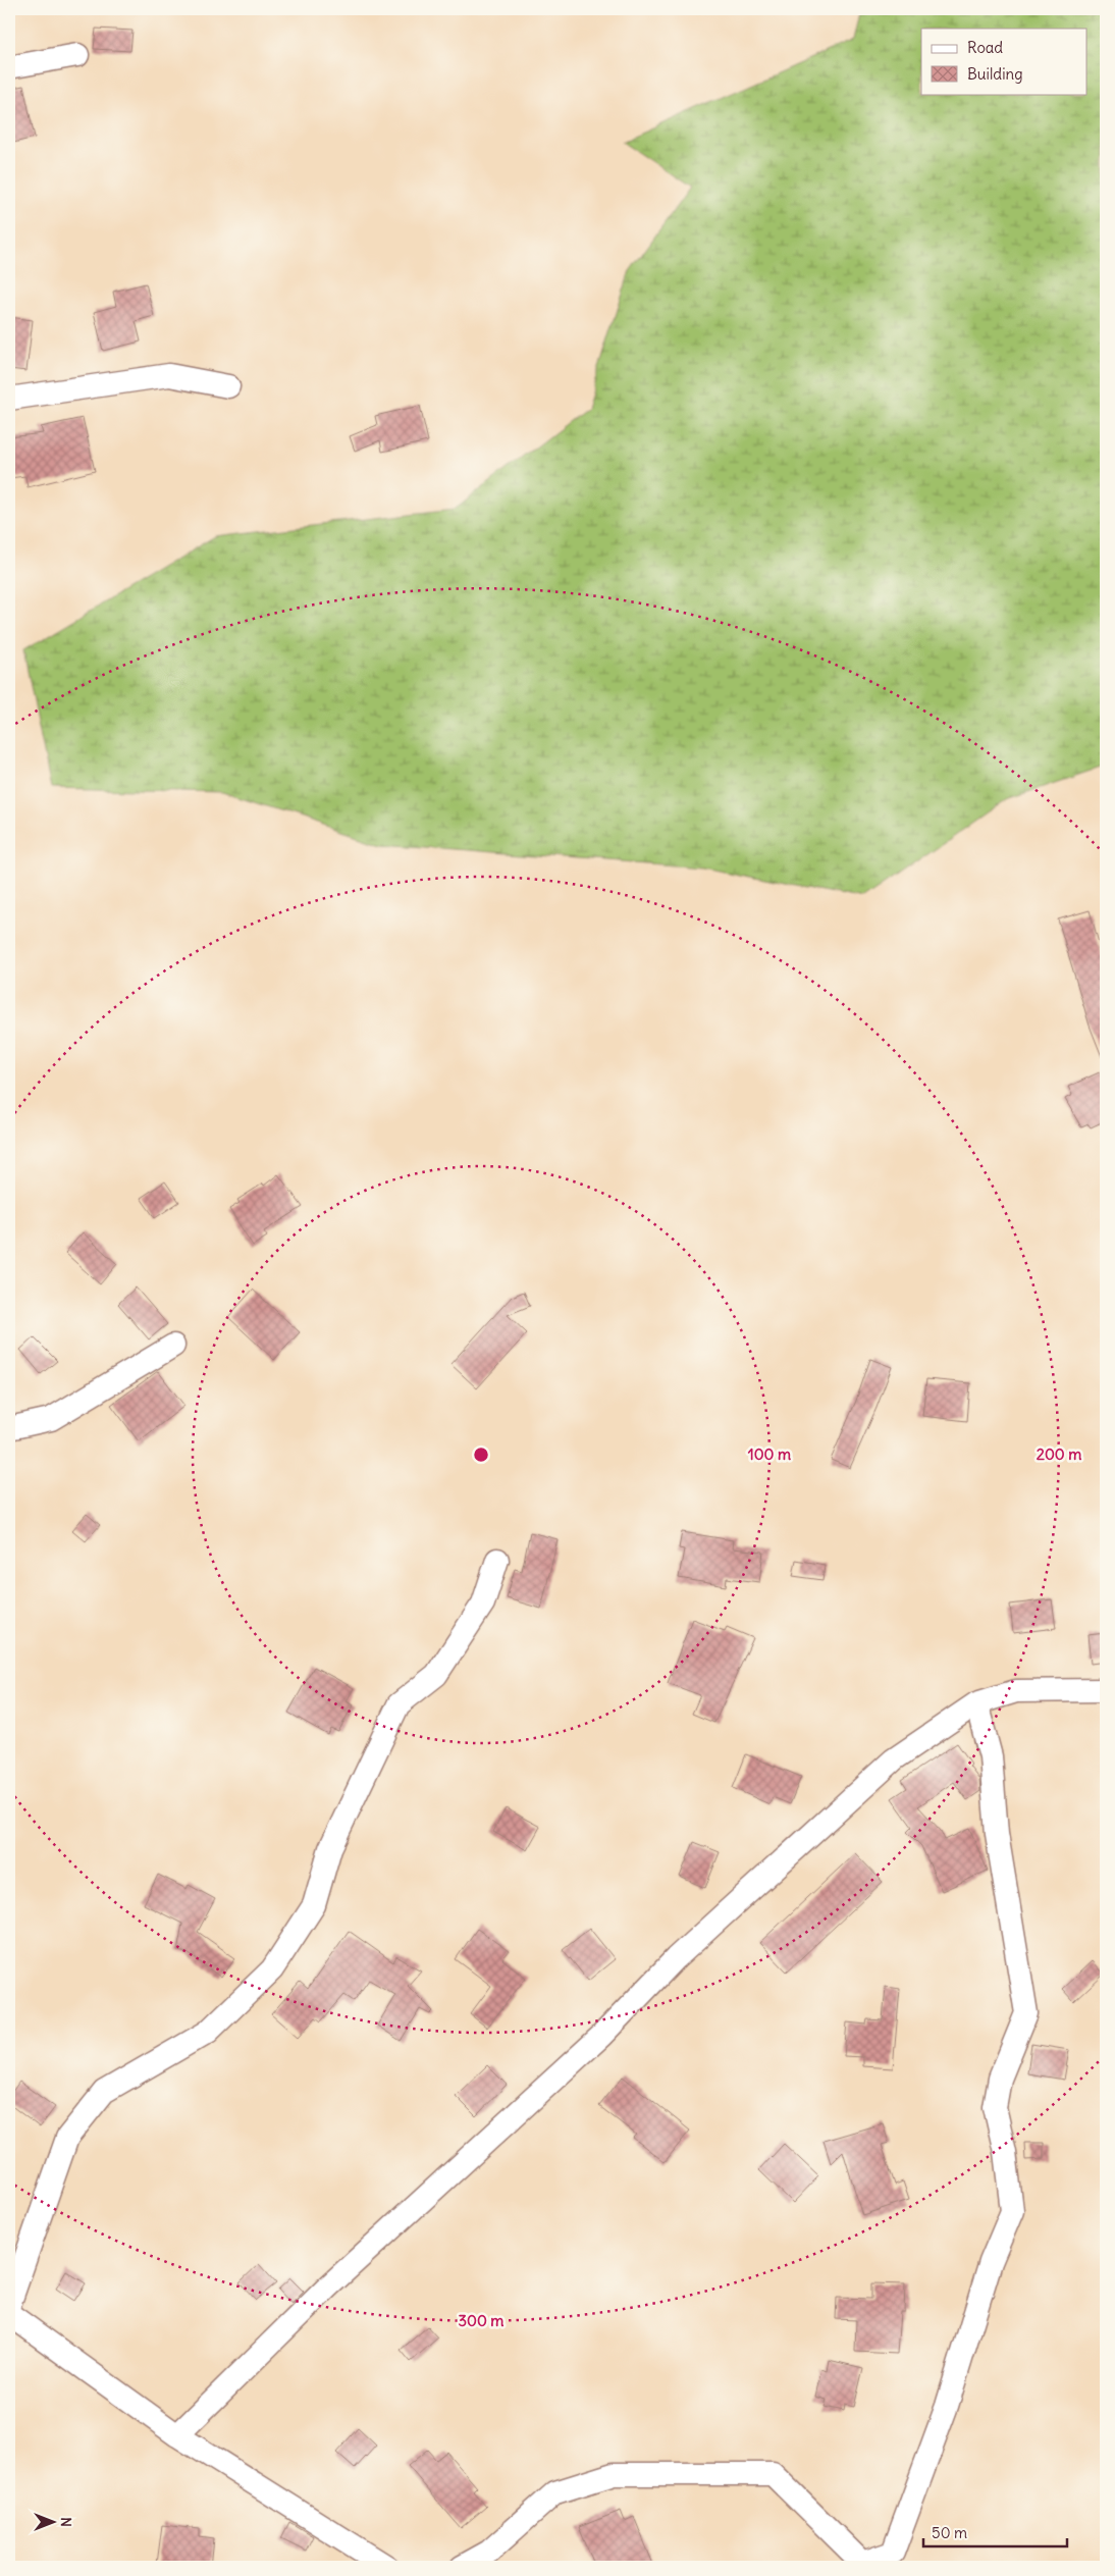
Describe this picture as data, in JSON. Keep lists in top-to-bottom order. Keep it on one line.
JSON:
{"legend":["Road","Building"],"scale_bar":"50 m","north":"right","rings":["100 m","200 m","300 m"]}
